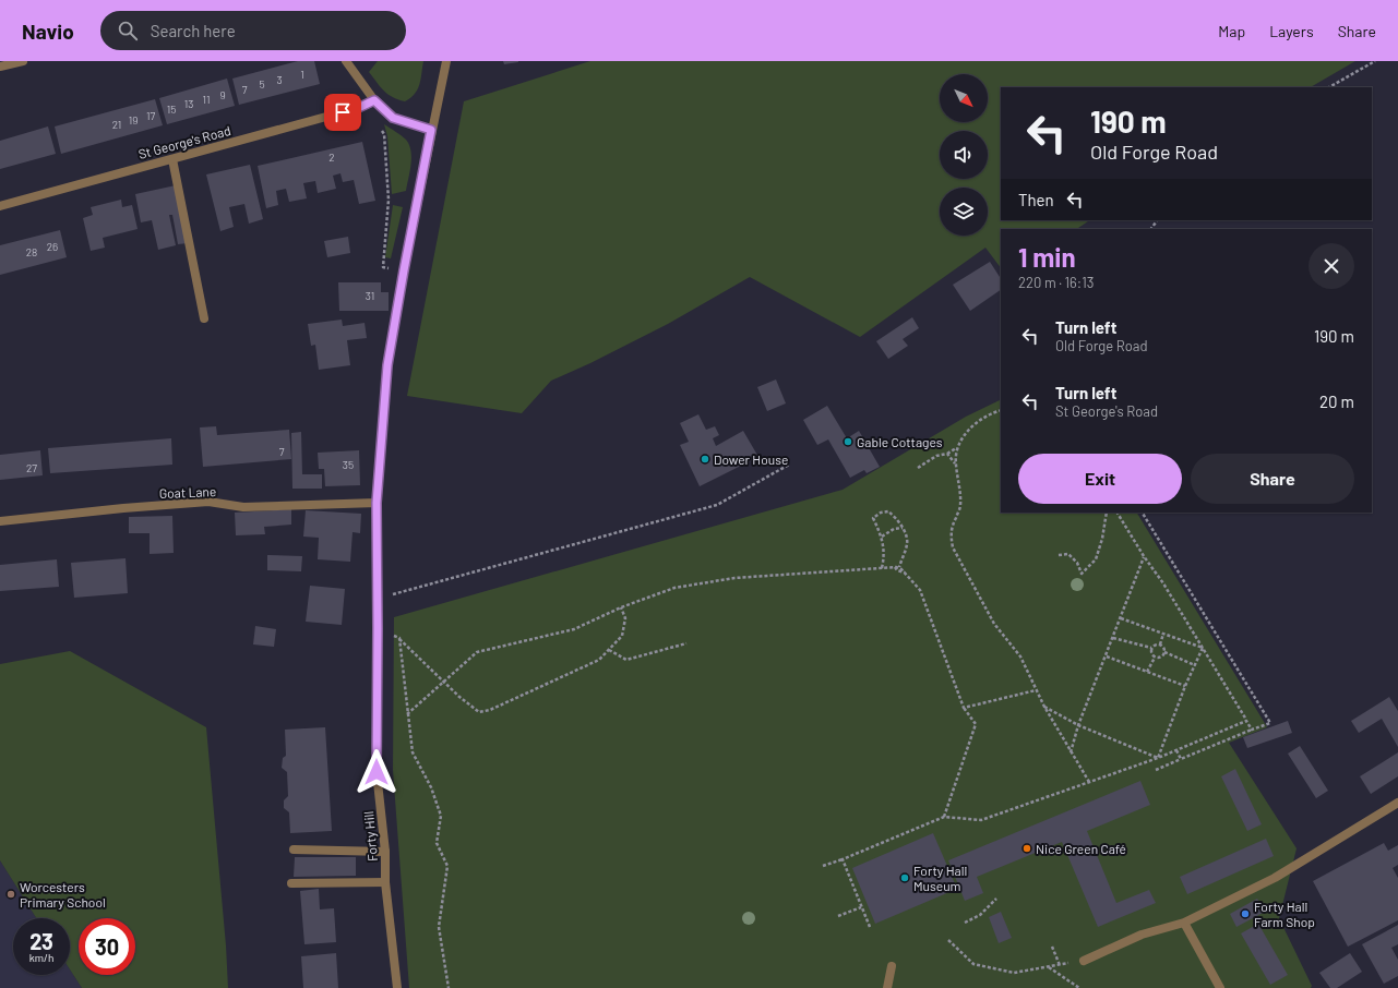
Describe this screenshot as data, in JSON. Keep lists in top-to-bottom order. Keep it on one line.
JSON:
{"streets":{"street":["St George's Road","Goat Lane","Forty Hill"]},"crossings":[["Goat Lane","Forty Hill"]],"places":["Gable Cottages","Dower House","Nice Green Café","Forty Hall Museum","Worcesters Primary School","Forty Hall Farm Shop"],"house_numbers":["1","3","5","7","9","11","13","15","17","19","21","2","26","28","31","7","35","27"],"north":"bottom right","page":{"header":"Navio","search":"Search here","nav":["Map","Layers","Share"],"turn":["190 m","Old Forge Road"],"then":"Then","heading":["1 min","220 m · 16:13"],"list":[{"name":"Turn left","note":"Old Forge Road","value":"190 m"},{"name":"Turn left","note":"St George's Road","value":"20 m"}],"buttons":["Exit","Share"],"speed":"23 km/h","limit":"30"}}
